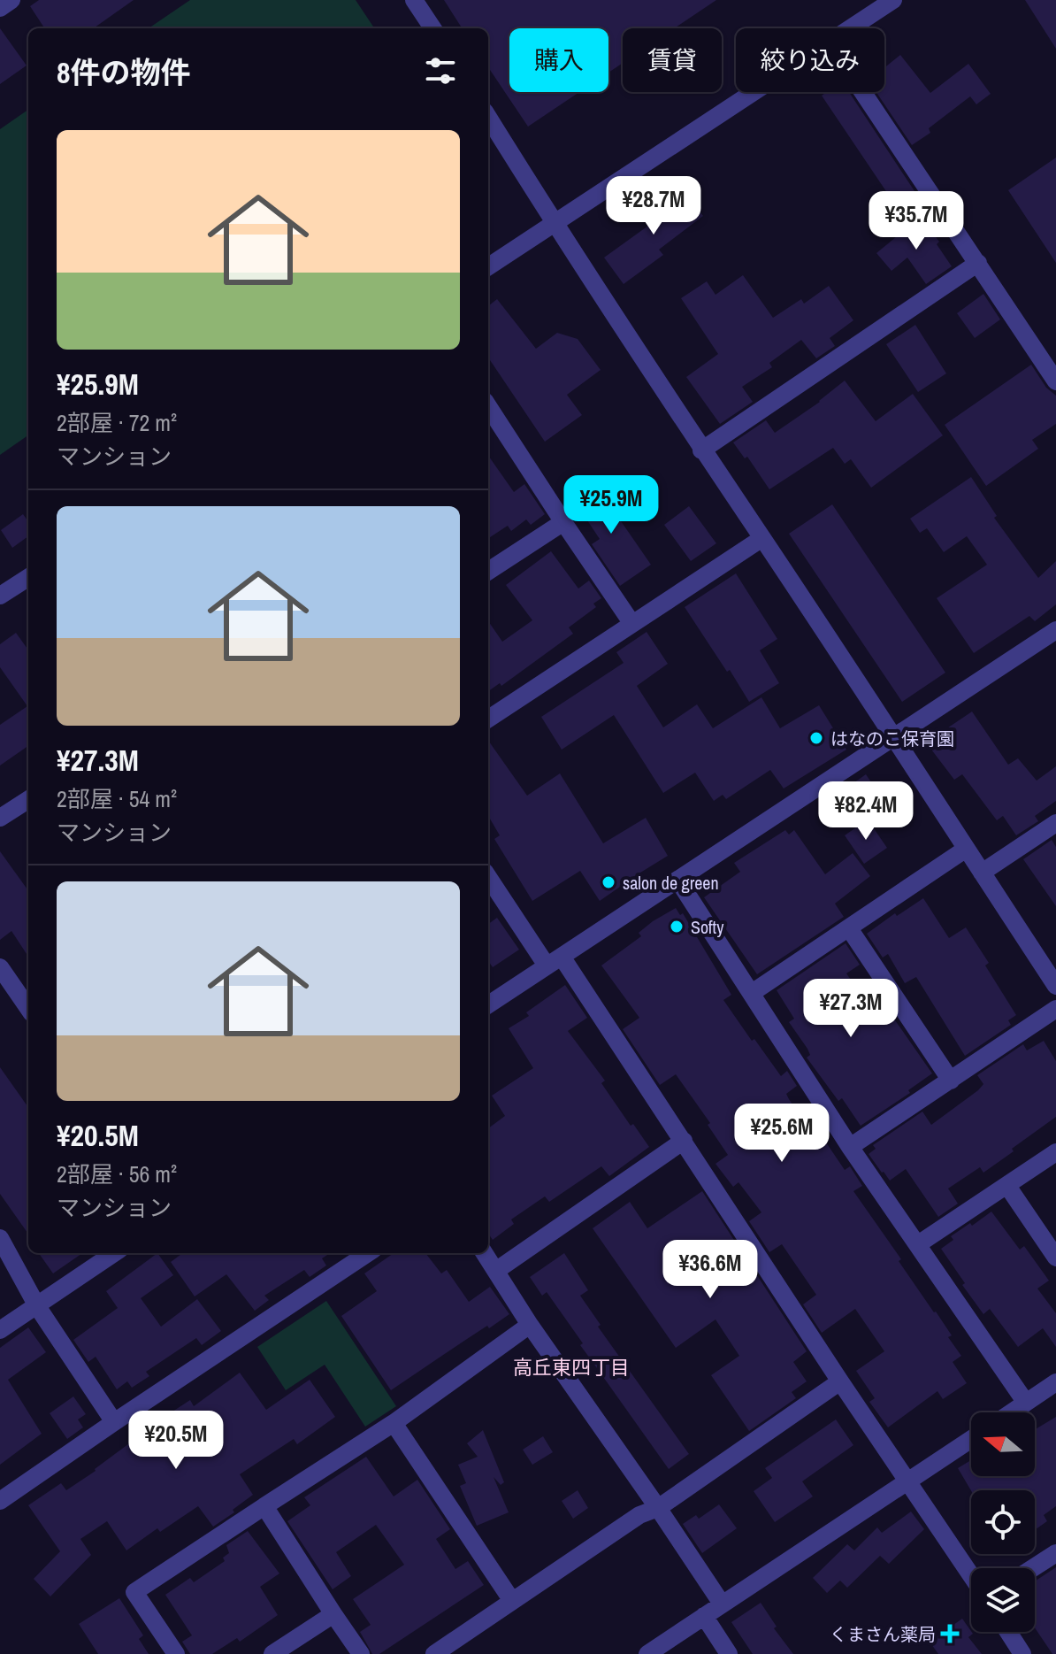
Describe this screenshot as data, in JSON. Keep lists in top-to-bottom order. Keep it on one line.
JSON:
{"districts":["高丘東四丁目"],"places":{"other":["はなのこ保育園","salon de green","Softy"],"health":["くまさん薬局"]},"north":"left","page":{"chip":["購入","賃貸","絞り込み"],"heading":"8件の物件","list":[{"name":"¥25.9M","note":"2部屋 · 72 m² · マンション"},{"name":"¥27.3M","note":"2部屋 · 54 m² · マンション"},{"name":"¥20.5M","note":"2部屋 · 56 m² · マンション"}],"price":["¥28.7M","¥35.7M","¥25.9M","¥82.4M","¥27.3M","¥25.6M","¥36.6M","¥20.5M"]}}
